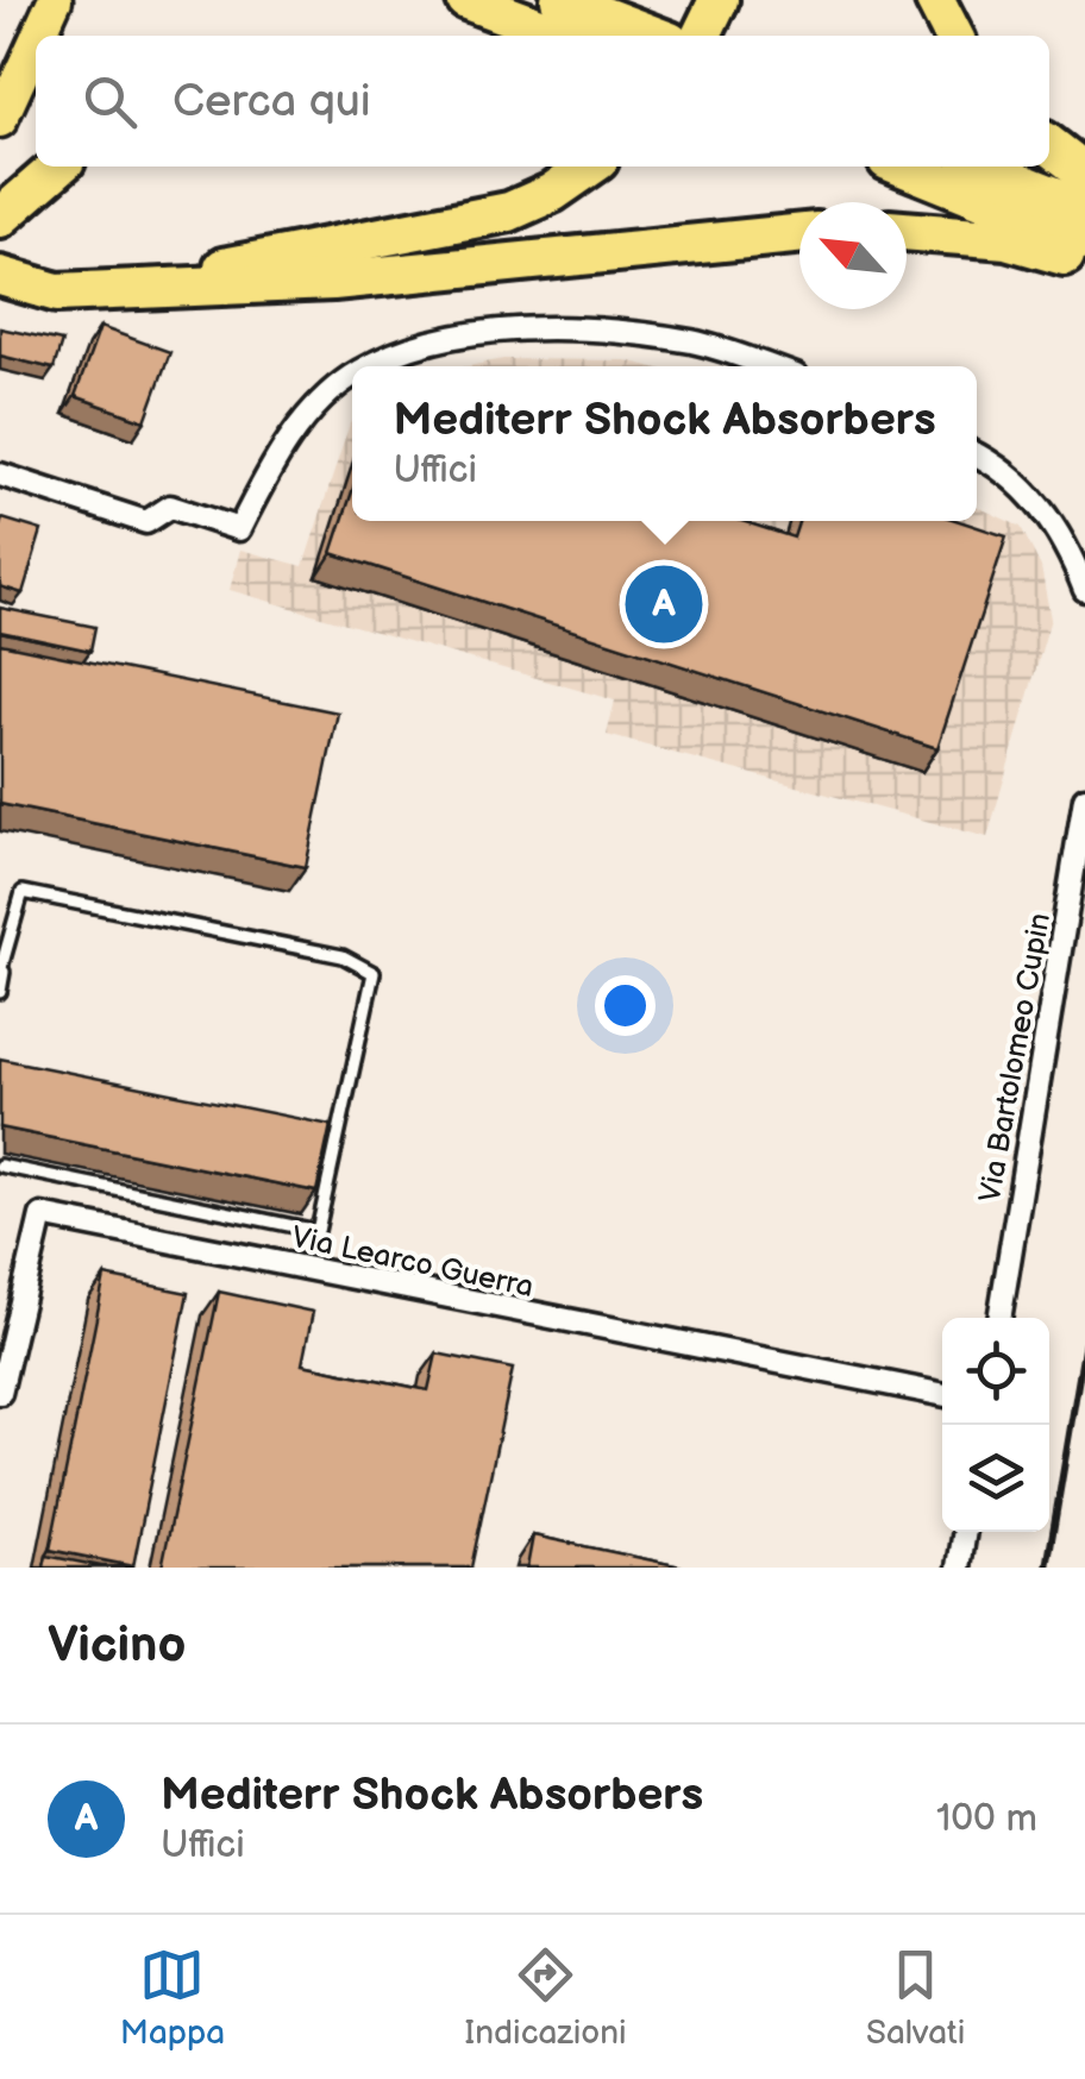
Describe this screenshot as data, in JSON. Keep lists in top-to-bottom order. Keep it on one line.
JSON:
{"streets":{"street":["Via Bartolomeo Cupin","Via Learco Guerra"]},"north":"top left","page":{"search":"Cerca qui","popup":["Mediterr Shock Absorbers","Uffici"],"pins":"A","heading":"Vicino","list":[{"mark":"A","name":"Mediterr Shock Absorbers","note":"Uffici","value":"100 m"}],"nav":["Mappa","Indicazioni","Salvati"]}}
